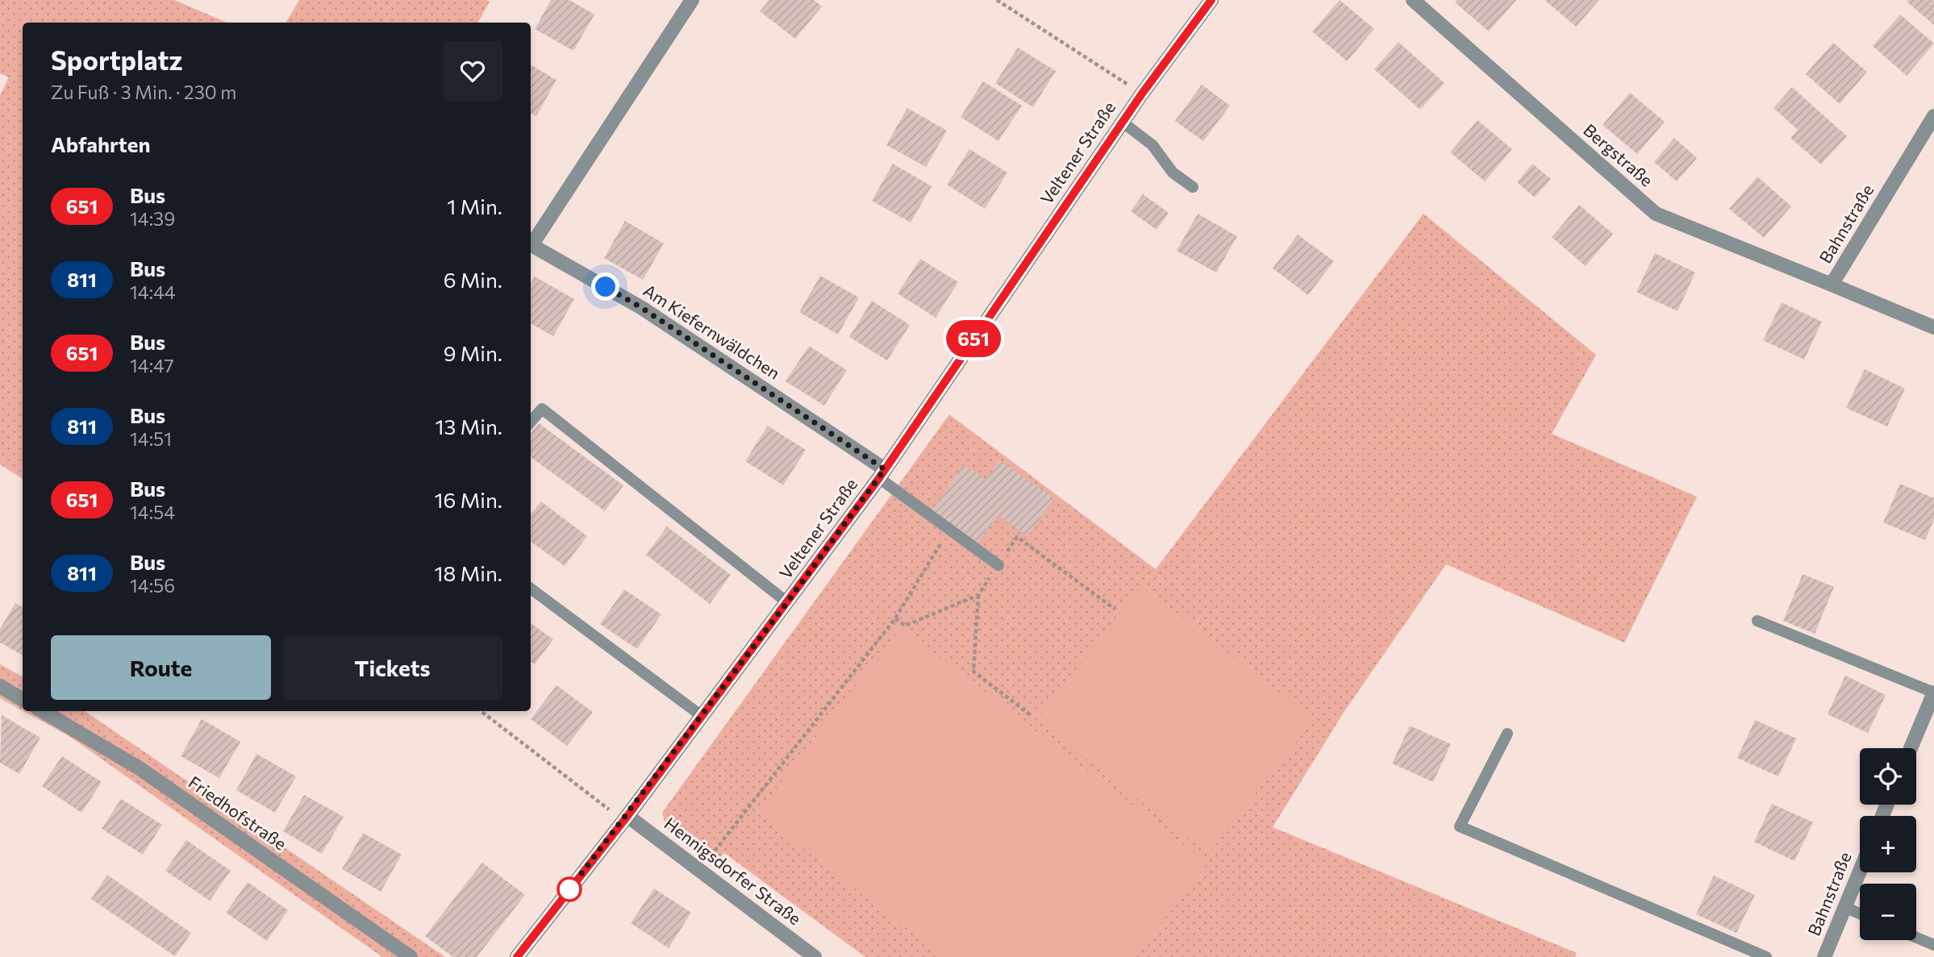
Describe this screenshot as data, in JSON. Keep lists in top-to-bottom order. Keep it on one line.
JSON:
{"streets":{"main road":["Veltener Straße"],"street":["Bergstraße","Bahnstraße","Am Kiefernwäldchen","Friedhofstraße","Hennigsdorfer Straße"]},"crossings":[["Veltener Straße","Am Kiefernwäldchen"],["Veltener Straße","Hennigsdorfer Straße"],["Bergstraße","Bahnstraße"]],"lines":["bus line 651"],"page":{"on_map":"651","heading":[["Sportplatz","Zu Fuß · 3 Min. · 230 m"],"Abfahrten"],"list":[{"mark":"651","name":"Bus","note":"14:39","value":"1 Min."},{"mark":"811","name":"Bus","note":"14:44","value":"6 Min."},{"mark":"651","name":"Bus","note":"14:47","value":"9 Min."},{"mark":"811","name":"Bus","note":"14:51","value":"13 Min."},{"mark":"651","name":"Bus","note":"14:54","value":"16 Min."},{"mark":"811","name":"Bus","note":"14:56","value":"18 Min."}],"buttons":["Route","Tickets"],"map_buttons":["+","−"]}}
